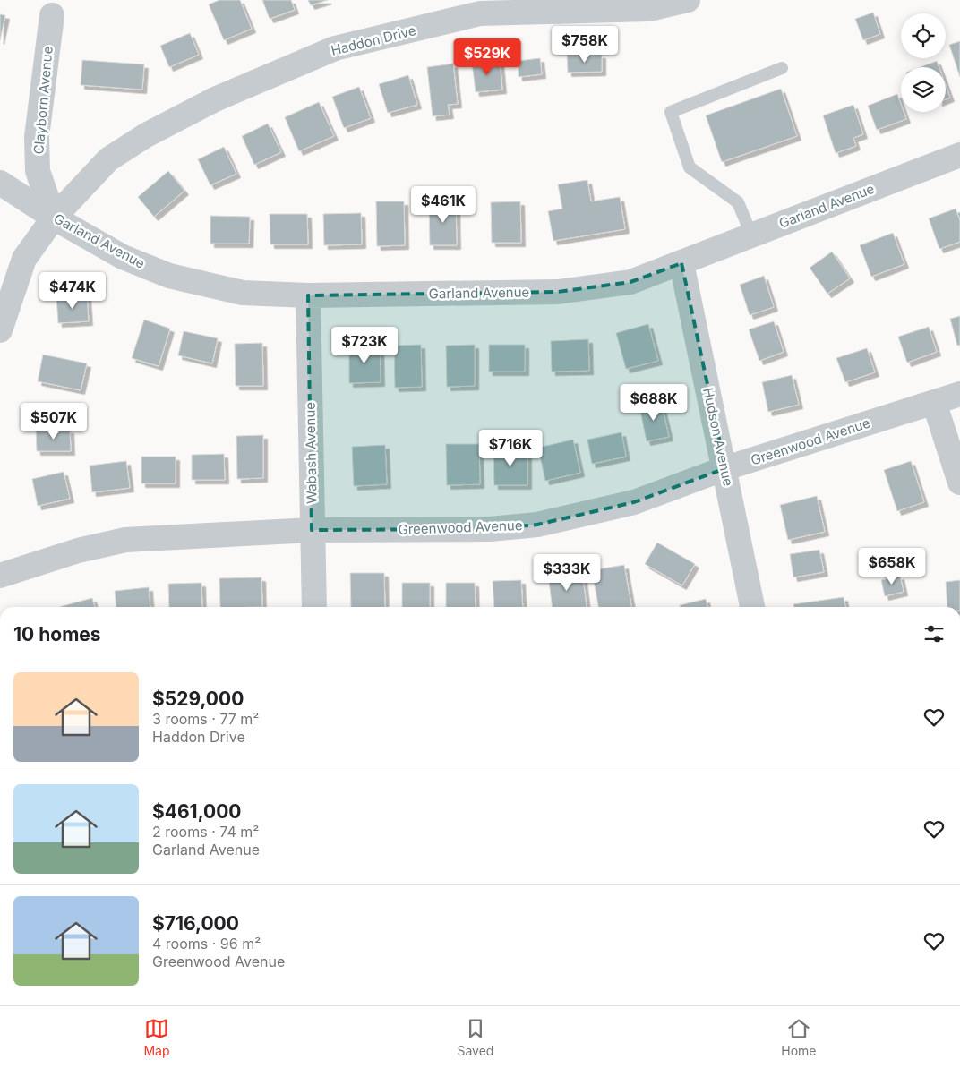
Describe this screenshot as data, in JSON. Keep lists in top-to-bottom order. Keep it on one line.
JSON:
{"streets":{"street":["Haddon Drive","Clayborn Avenue","Garland Avenue","Hudson Avenue","Greenwood Avenue","Wabash Avenue"]},"crossings":[["Haddon Drive","Clayborn Avenue"],["Haddon Drive","Garland Avenue"],["Clayborn Avenue","Garland Avenue"],["Garland Avenue","Hudson Avenue"],["Garland Avenue","Wabash Avenue"],["Hudson Avenue","Greenwood Avenue"],["Greenwood Avenue","Wabash Avenue"]],"page":{"price":["$758K","$529K","$461K","$474K","$723K","$688K","$507K","$716K","$658K","$333K"],"heading":"10 homes","list":[{"name":"$529,000","note":"3 rooms · 77 m² · Haddon Drive"},{"name":"$461,000","note":"2 rooms · 74 m² · Garland Avenue"},{"name":"$716,000","note":"4 rooms · 96 m² · Greenwood Avenue"}],"tabs":["Map","Saved","Home"]}}
